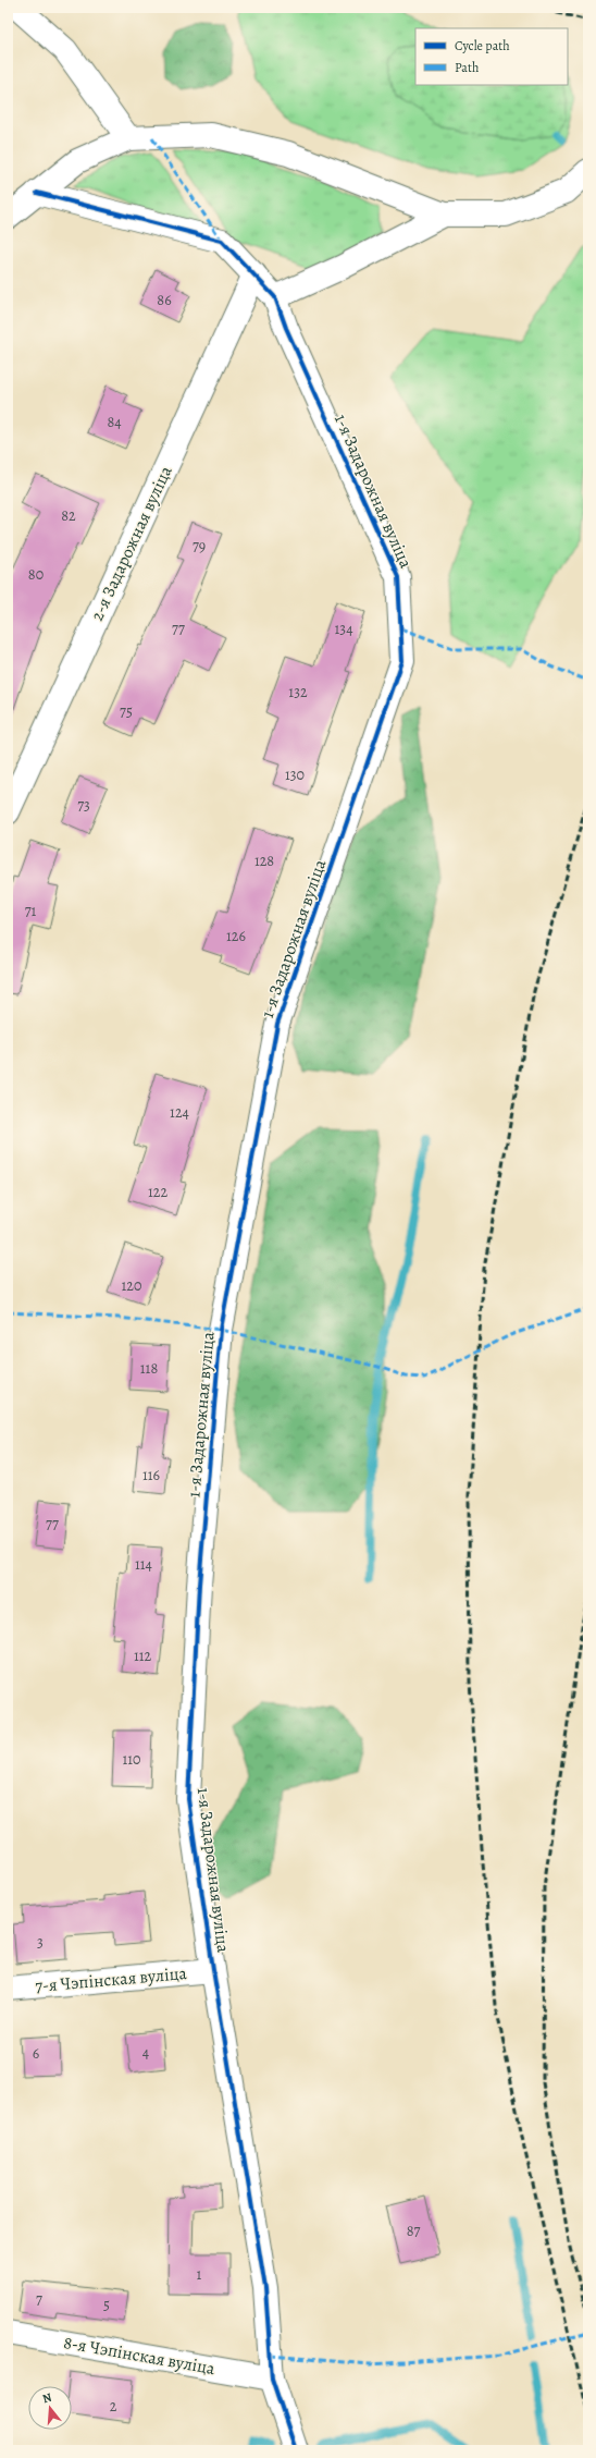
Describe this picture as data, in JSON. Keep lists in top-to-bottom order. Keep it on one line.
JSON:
{"streets":{"street":["1-я Задарожная вуліца","2-я Задарожная вуліца","7-я Чэпінская вуліца","8-я Чэпінская вуліца"]},"crossings":[["1-я Задарожная вуліца","2-я Задарожная вуліца"],["1-я Задарожная вуліца","7-я Чэпінская вуліца"],["1-я Задарожная вуліца","8-я Чэпінская вуліца"]],"house_numbers":["86","84","82","79","80","77","134","132","75","130","73","128","71","126","124","122","120","118","116","77","114","112","110","3","4","6","87","1","7","5","2"],"legend":["Cycle path","Path"],"north":"top"}
